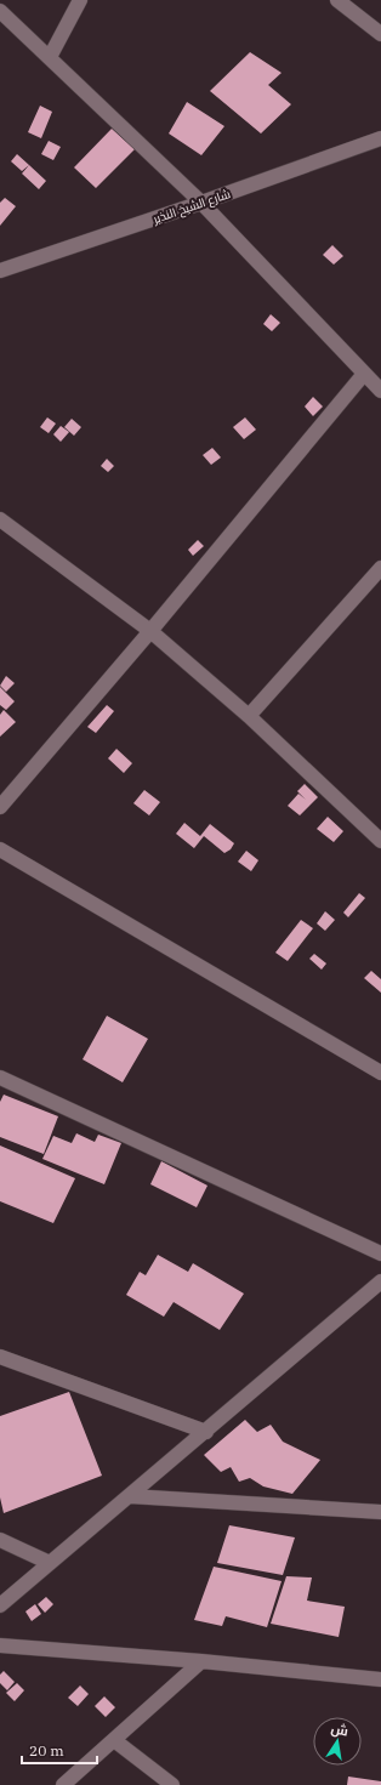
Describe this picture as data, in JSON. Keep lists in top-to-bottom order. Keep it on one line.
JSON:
{"streets":{"street":["شارع الشيخ النذير"]},"scale_bar":"20 m","north":"top"}
